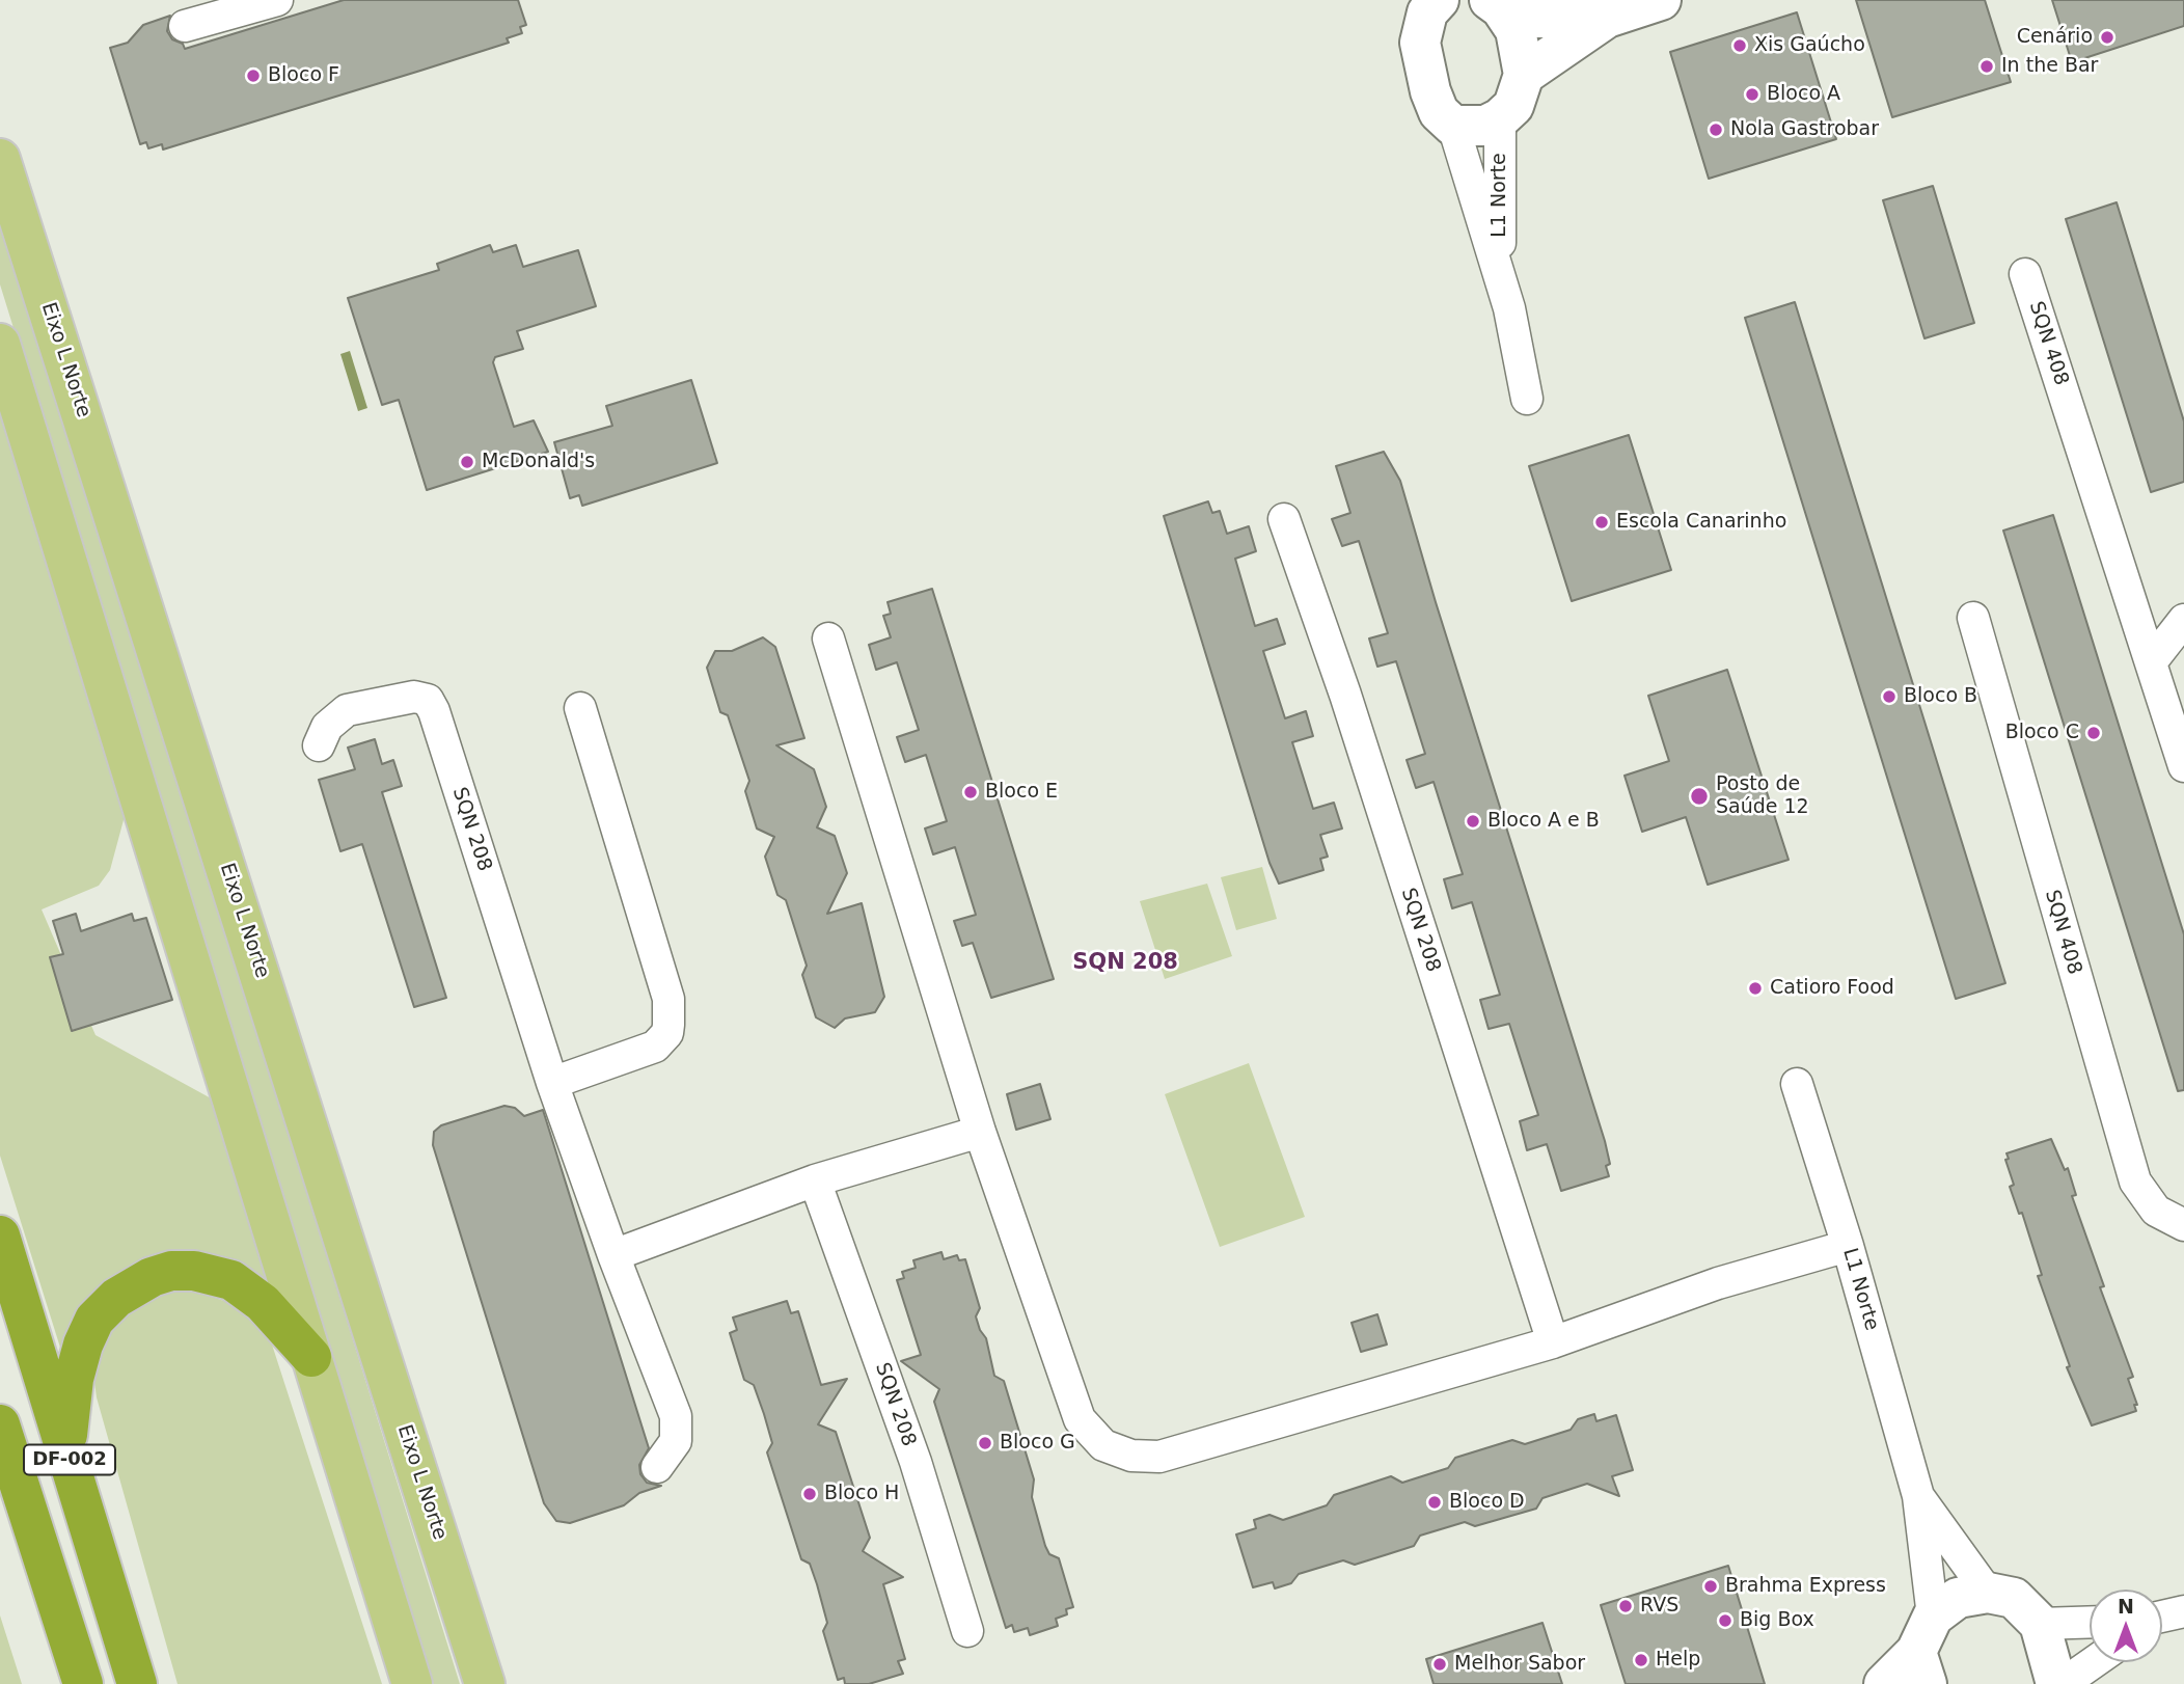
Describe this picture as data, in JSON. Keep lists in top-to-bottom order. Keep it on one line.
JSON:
{"streets":{"highway":["DF-002"],"main road":["Eixo L Norte"],"street":["L1 Norte","SQN 408","SQN 208"]},"districts":["SQN 208"],"places":["Cenário","Xis Gaúcho","In the Bar","Bloco F","Bloco A","Nola Gastrobar","McDonald's","Escola Canarinho","Bloco B","Bloco C","Bloco E","Posto de Saúde 12","Bloco A e B","Catioro Food","Bloco G","Bloco H","Bloco D","Brahma Express","RVS","Big Box","Help","Melhor Sabor"],"north":"top"}
